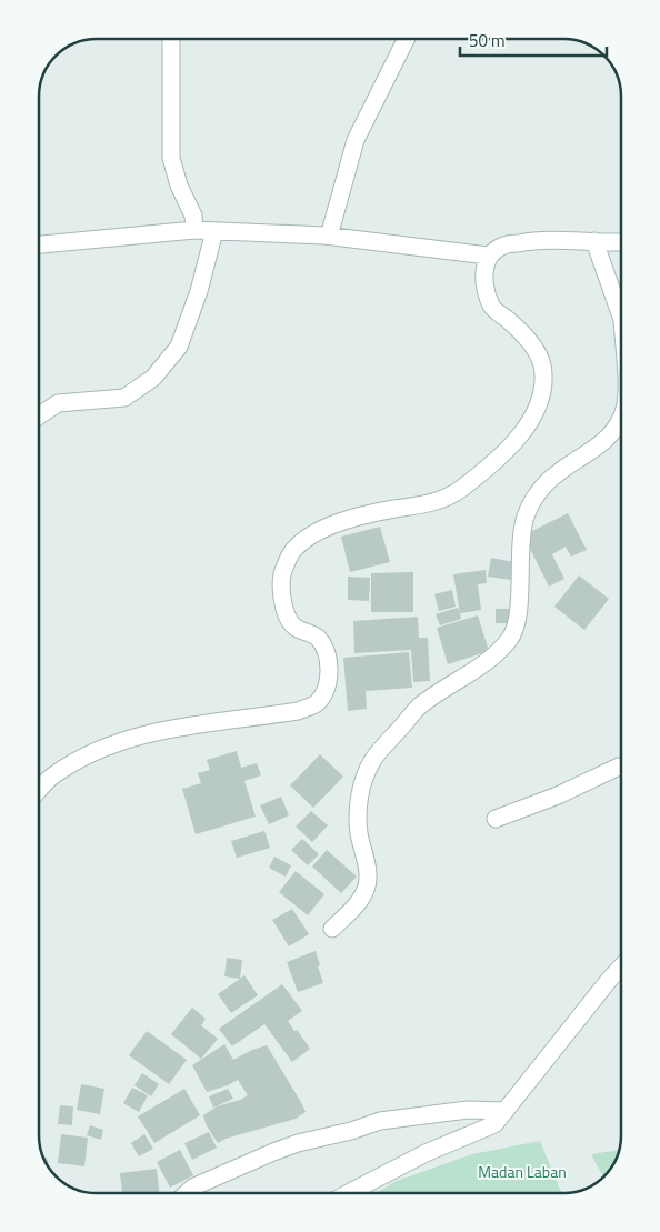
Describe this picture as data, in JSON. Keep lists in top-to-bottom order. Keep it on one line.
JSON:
{"parks":["Madan Laban"],"scale_bar":"50 m"}
